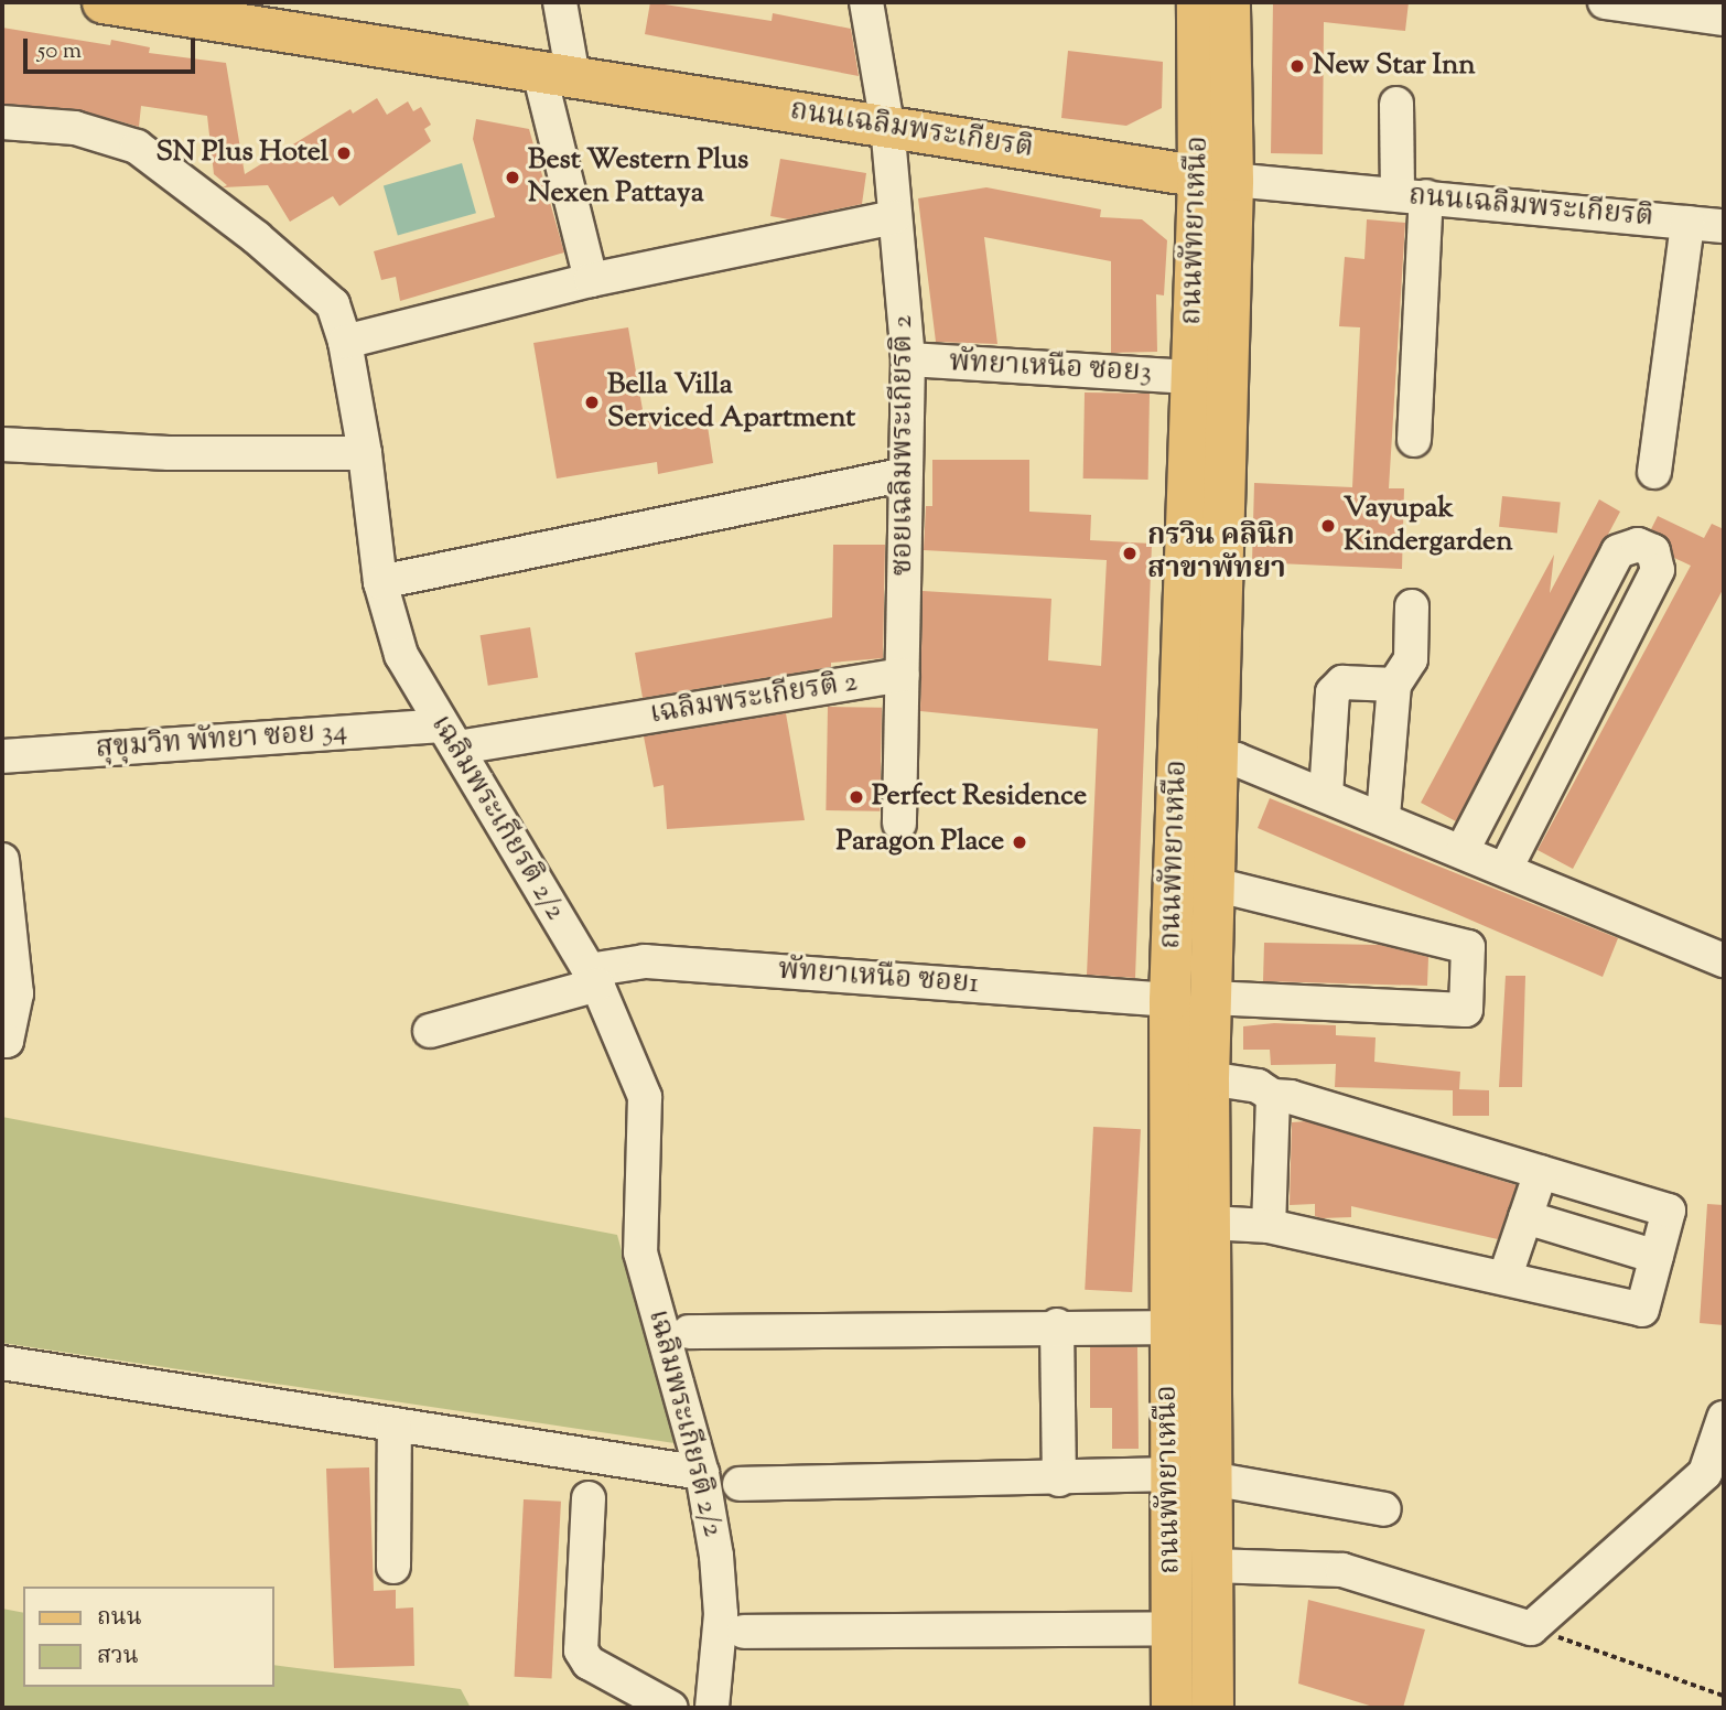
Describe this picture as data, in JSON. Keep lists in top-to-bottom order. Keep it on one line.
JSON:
{"streets":{"main road":["ถนนเฉลิมพระเกียรติ","ถนนพัทยาเหนือ"],"street":["พัทยาเหนือ ซอย3","ซอยเฉลิมพระเกียรติ 2","เฉลิมพระเกียรติ 2","สุขุมวิท พัทยา ซอย 34","เฉลิมพระเกียรติ 2/2","พัทยาเหนือ ซอย1"]},"crossings":[["ถนนเฉลิมพระเกียรติ","ถนนพัทยาเหนือ"],["ถนนเฉลิมพระเกียรติ","ซอยเฉลิมพระเกียรติ 2"],["ถนนพัทยาเหนือ","พัทยาเหนือ ซอย3"],["ถนนพัทยาเหนือ","พัทยาเหนือ ซอย1"],["พัทยาเหนือ ซอย3","ซอยเฉลิมพระเกียรติ 2"],["ซอยเฉลิมพระเกียรติ 2","เฉลิมพระเกียรติ 2"],["เฉลิมพระเกียรติ 2","สุขุมวิท พัทยา ซอย 34"],["เฉลิมพระเกียรติ 2","เฉลิมพระเกียรติ 2/2"],["สุขุมวิท พัทยา ซอย 34","เฉลิมพระเกียรติ 2/2"],["เฉลิมพระเกียรติ 2/2","พัทยาเหนือ ซอย1"]],"places":["New Star Inn","SN Plus Hotel","Best Western Plus Nexen Pattaya","Bella Villa Serviced Apartment","Vayupak Kindergarden","กรวิน คลินิก สาขาพัทยา","Perfect Residence","Paragon Place"],"legend":["ถนน","สวน"],"scale_bar":"50 m"}
